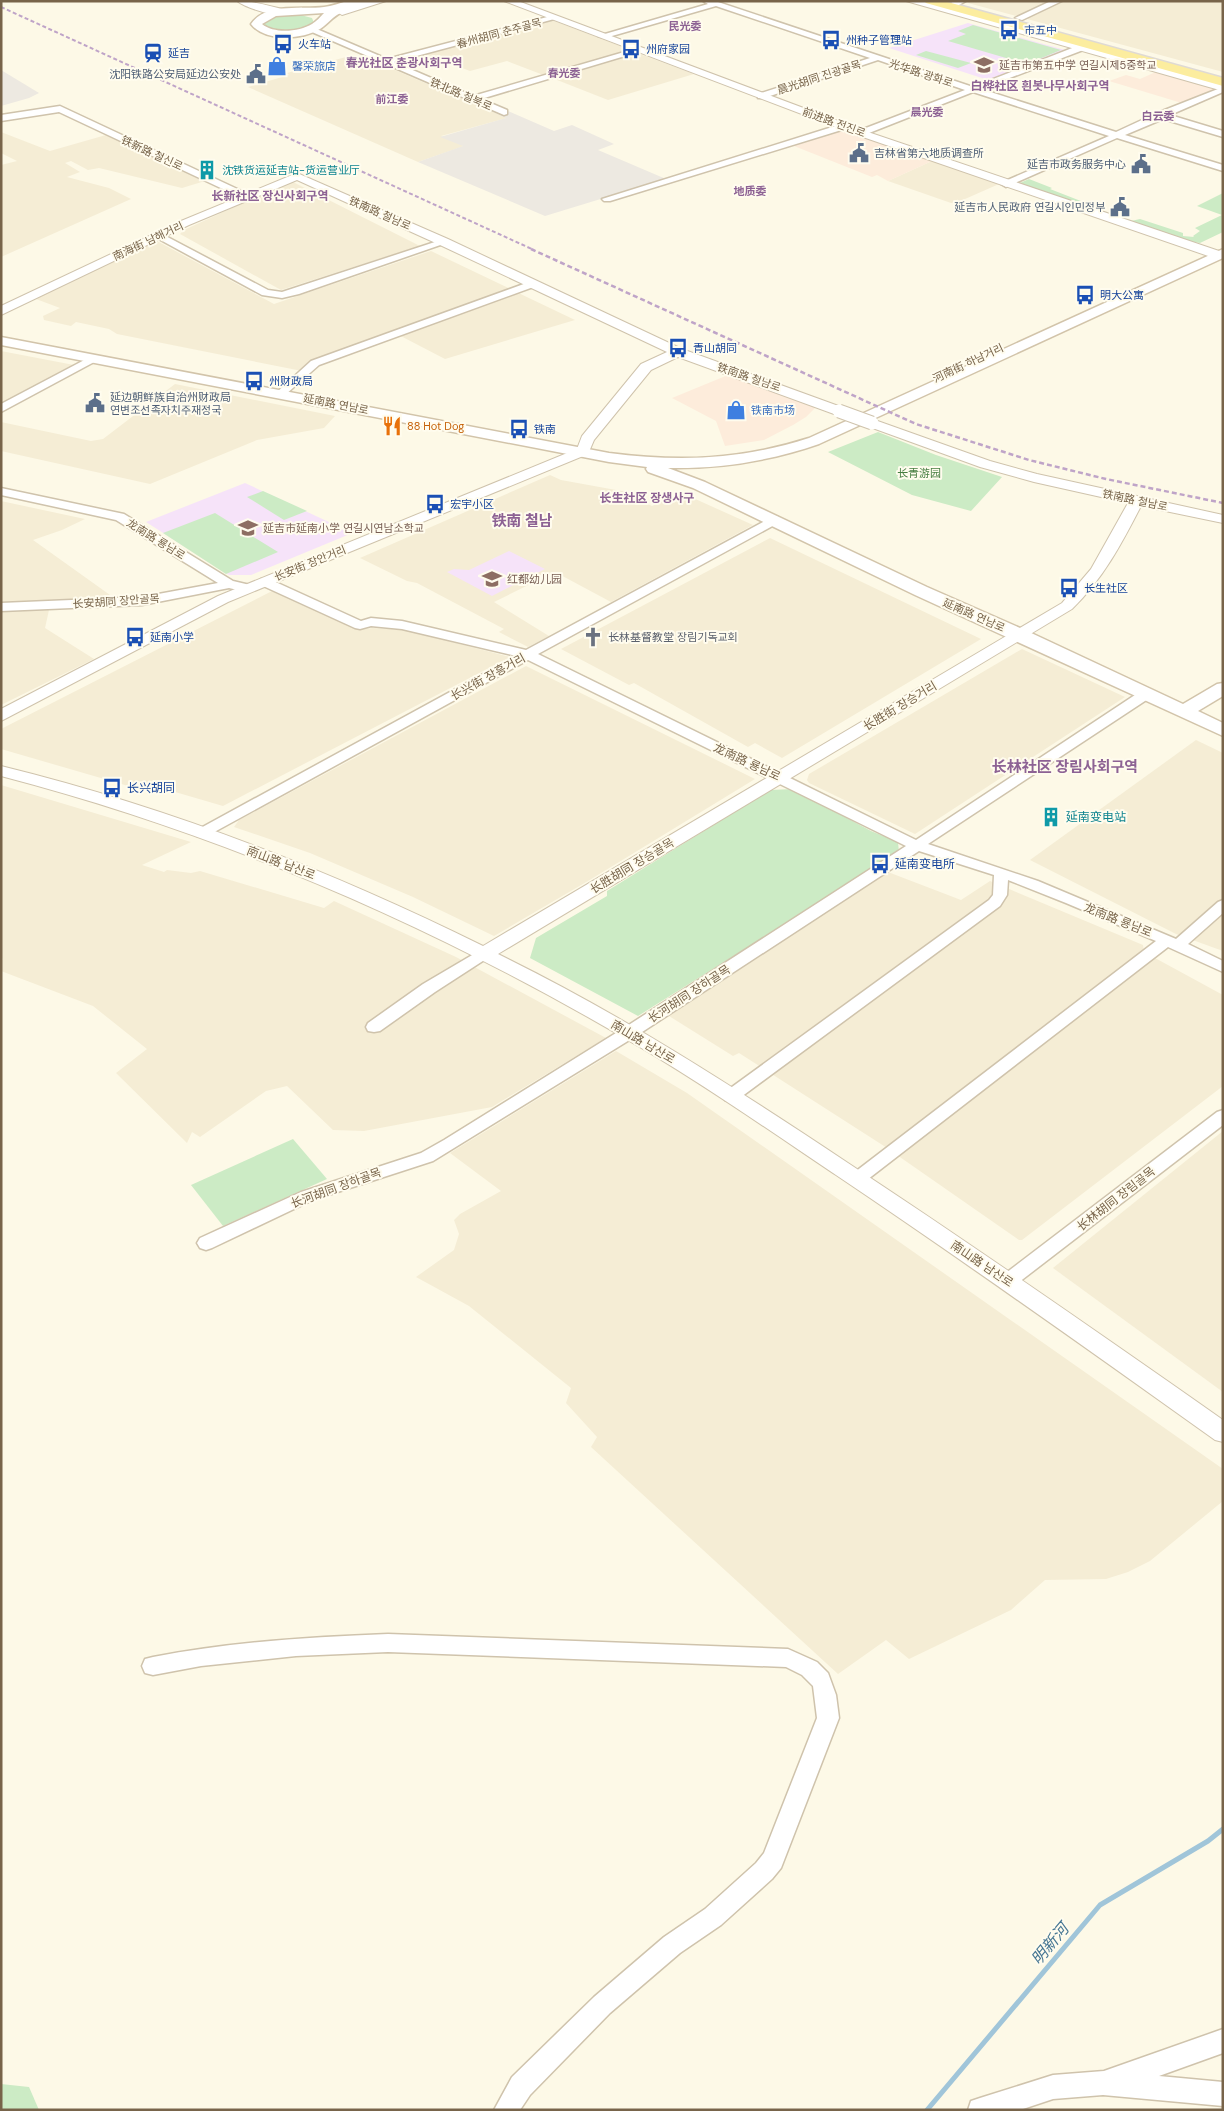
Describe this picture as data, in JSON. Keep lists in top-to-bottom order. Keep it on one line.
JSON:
{"streets":{"main road":["河南街 하남거리","延南路 연남로"],"street":["春州胡同 춘주골목","光华路 광화로","晨光胡同 진광골목","铁北路 철북로","前进路 전진로","铁新路 철신로","铁南路 철남로","南海街 남해거리","龙南路 룡남로","长安街 장안거리","长安胡同 장안골목","长兴街 장흥거리","长胜街 장승거리","南山路 남산로","长胜胡同 장승골목","长河胡同 장하골목","长林胡同 장림골목"]},"crossings":[["春州胡同 춘주골목","铁北路 철북로"],["春州胡同 춘주골목","前进路 전진로"],["光华路 광화로","晨光胡同 진광골목"],["晨光胡同 진광골목","前进路 전진로"],["前进路 전진로","河南街 하남거리"],["铁新路 철신로","南海街 남해거리"],["铁南路 철남로","南海街 남해거리"],["铁南路 철남로","长胜街 장승거리"],["河南街 하남거리","延南路 연남로"],["延南路 연남로","长安街 장안거리"],["延南路 연남로","长兴街 장흥거리"],["延南路 연남로","长胜街 장승거리"],["延南路 연남로","长河胡同 장하골목"],["龙南路 룡남로","长安街 장안거리"],["龙南路 룡남로","长安胡同 장안골목"],["龙南路 룡남로","长兴街 장흥거리"],["龙南路 룡남로","长胜街 장승거리"],["龙南路 룡남로","长胜胡同 장승골목"],["龙南路 룡남로","长河胡同 장하골목"],["长兴街 장흥거리","南山路 남산로"],["长胜街 장승거리","长胜胡同 장승골목"],["南山路 남산로","长胜胡同 장승골목"],["南山路 남산로","长河胡同 장하골목"],["南山路 남산로","长林胡同 장림골목"]],"districts":["民光委","春光社区 춘광사회구역","春光委","白桦社区 흰봇나무사회구역","前江委","晨光委","白云委","地质委","长新社区 장신사회구역","长生社区 장생사구","铁南 철남","长林社区 장림사회구역"],"water":["明新河"],"parks":["长青游园"],"places":{"bus stop":["市五中","州种子管理站","火车站","州府家园","明大公寓","青山胡同","州财政局","铁南","宏宇小区","长生社区","延南小学","长兴胡同","延南变电所"],"station":["延吉"],"school or university":["延吉市第五中学 연길시제5중학교","延吉市延南小学 연길시연남소학교","红都幼儿园"],"shop":["馨荣旅店","铁南市场"],"public building":["沈阳铁路公安局延边公安处","吉林省第六地质调查所","延吉市政务服务中心","延吉市人民政府 연길시인민정부","延边朝鲜族自治州财政局 연변조선족자치주재정국"],"building":["沈铁货运延吉站-货运营业厅","延南变电站"],"restaurant":["88 Hot Dog"],"church":["长林基督教堂 장림기독교회"]}}
